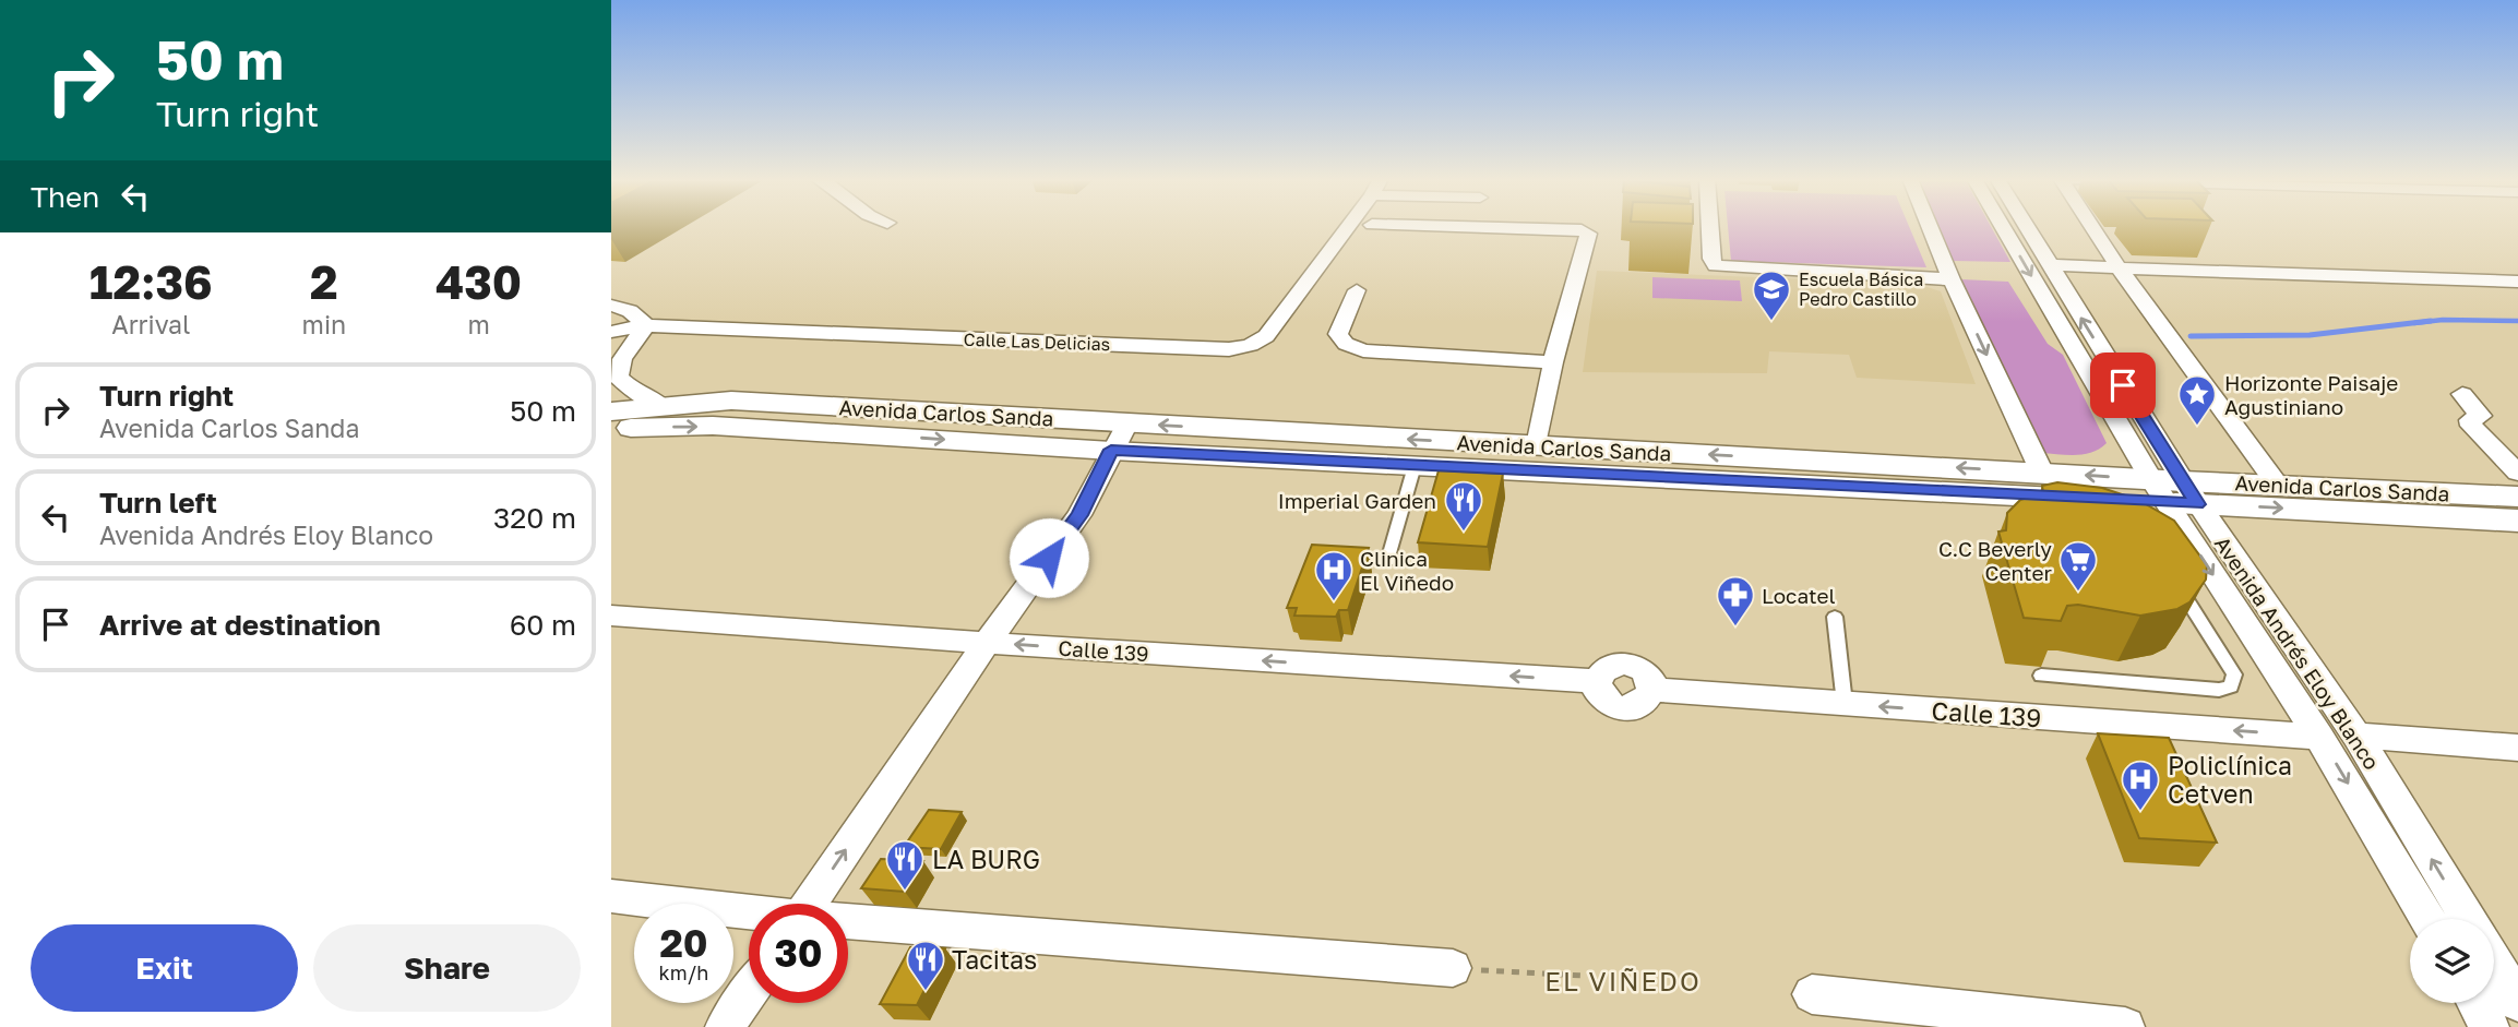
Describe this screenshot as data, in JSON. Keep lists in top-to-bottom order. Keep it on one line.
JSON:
{"streets":{"street":["Calle Las Delicias","Avenida Carlos Sanda","Calle 139","Avenida Andrés Eloy Blanco"]},"crossings":[["Avenida Carlos Sanda","Avenida Andrés Eloy Blanco"],["Calle 139","Avenida Andrés Eloy Blanco"]],"one_way":["Calle 139"],"districts":["EL VIÑEDO"],"places":{"school or university":["Escuela Básica Pedro Castillo"],"place":["Horizonte Paisaje Agustiniano"],"restaurant":["Imperial Garden","LA BURG","Tacitas"],"supermarket":["C.C Beverly Center"],"hospital":["Clinica El Viñedo","Policlínica Cetven"],"pharmacy":["Locatel"]},"page":{"turn":["50 m","Turn right"],"then":"Then","eta":["12:36","Arrival","2","min","430","m"],"list":[{"name":"Turn right","note":"Avenida Carlos Sanda","value":"50 m"},{"name":"Turn left","note":"Avenida Andrés Eloy Blanco","value":"320 m"},{"name":"Arrive at destination","value":"60 m"}],"speed":"20 km/h","limit":"30","buttons":["Exit","Share"]}}
